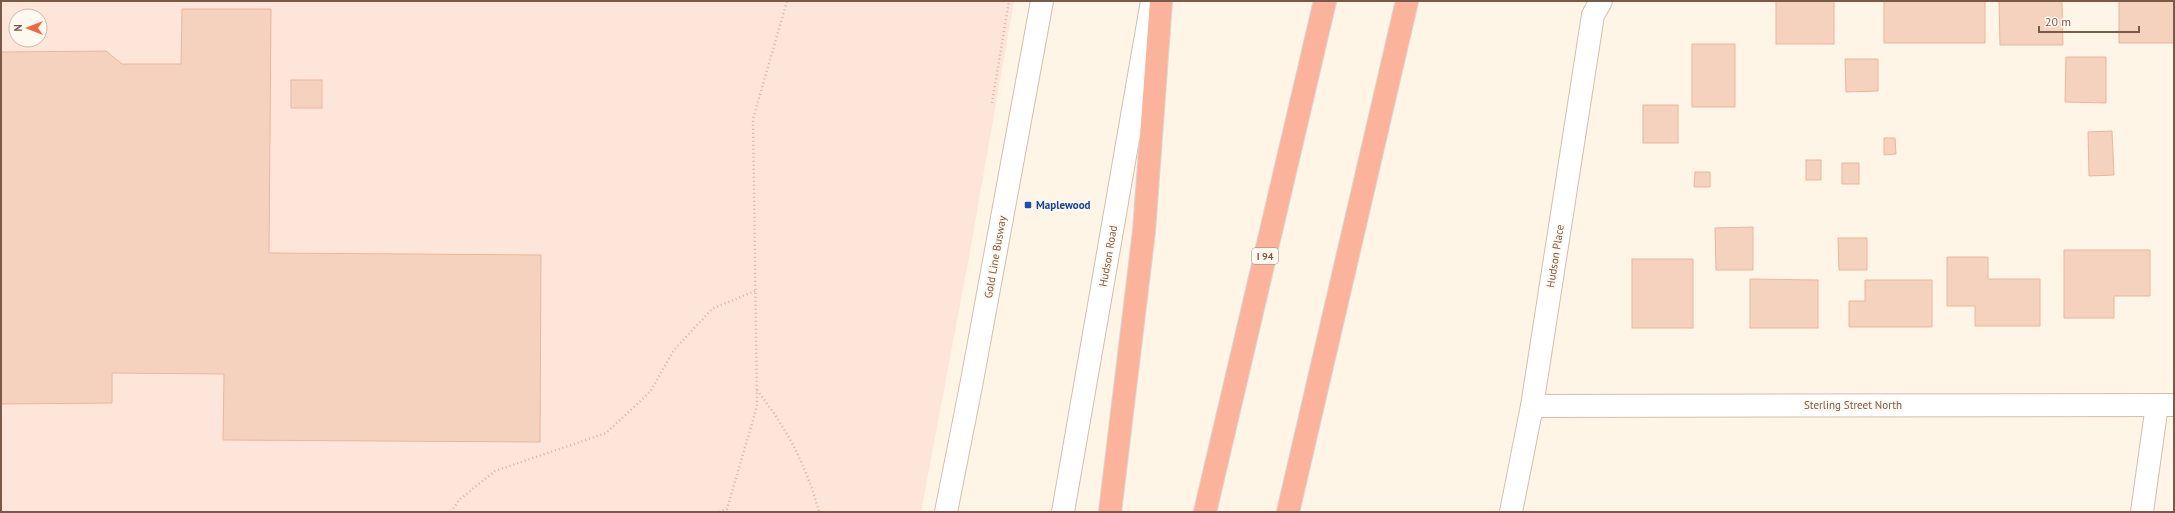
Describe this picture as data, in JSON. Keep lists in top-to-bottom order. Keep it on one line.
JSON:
{"streets":{"highway":["I 94"],"street":["Hudson Road","Hudson Place","Gold Line Busway","Sterling Street North"]},"crossings":[["Hudson Place","Sterling Street North"]],"places":{"transit":["Maplewood"]},"scale_bar":"20 m","north":"left"}
